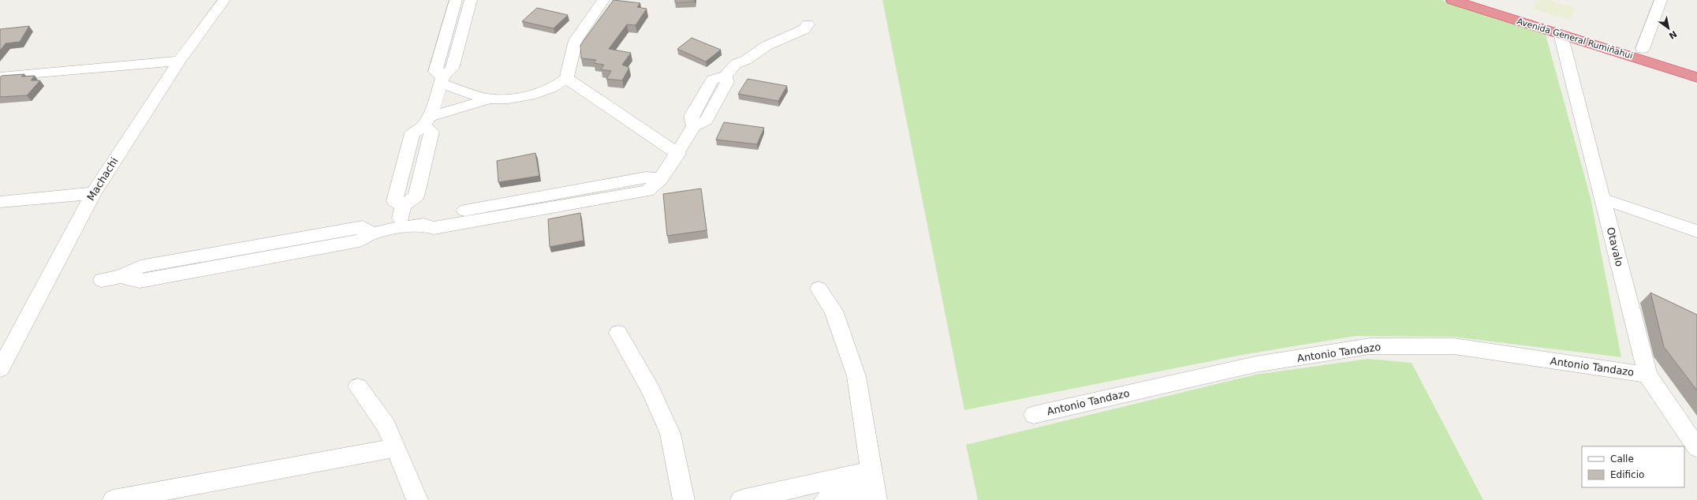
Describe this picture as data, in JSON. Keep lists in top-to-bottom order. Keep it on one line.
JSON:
{"streets":{"highway":["Avenida General Rumiñahui"],"street":["Machachi","Otavalo","Antonio Tandazo"]},"crossings":[["Avenida General Rumiñahui","Otavalo"],["Otavalo","Antonio Tandazo"]],"legend":["Calle","Edificio"],"north":"bottom right"}
